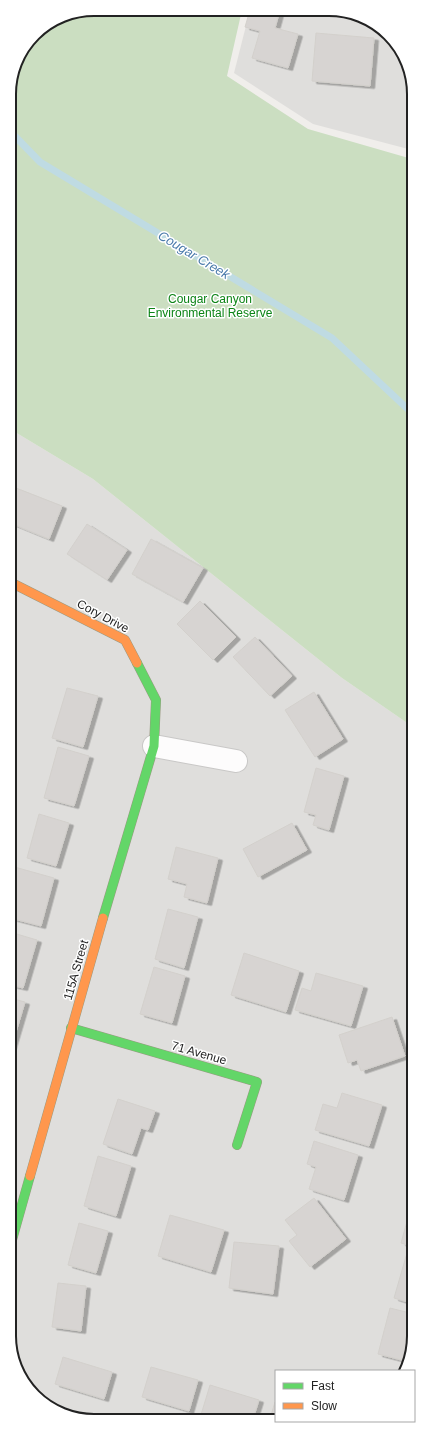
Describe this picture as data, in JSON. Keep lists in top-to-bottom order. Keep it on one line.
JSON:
{"streets":{"street":["Cory Drive","115A Street","71 Avenue"]},"crossings":[["Cory Drive","115A Street"],["115A Street","71 Avenue"]],"water":["Cougar Creek"],"parks":["Cougar Canyon Environmental Reserve"],"legend":["Fast","Slow"]}
